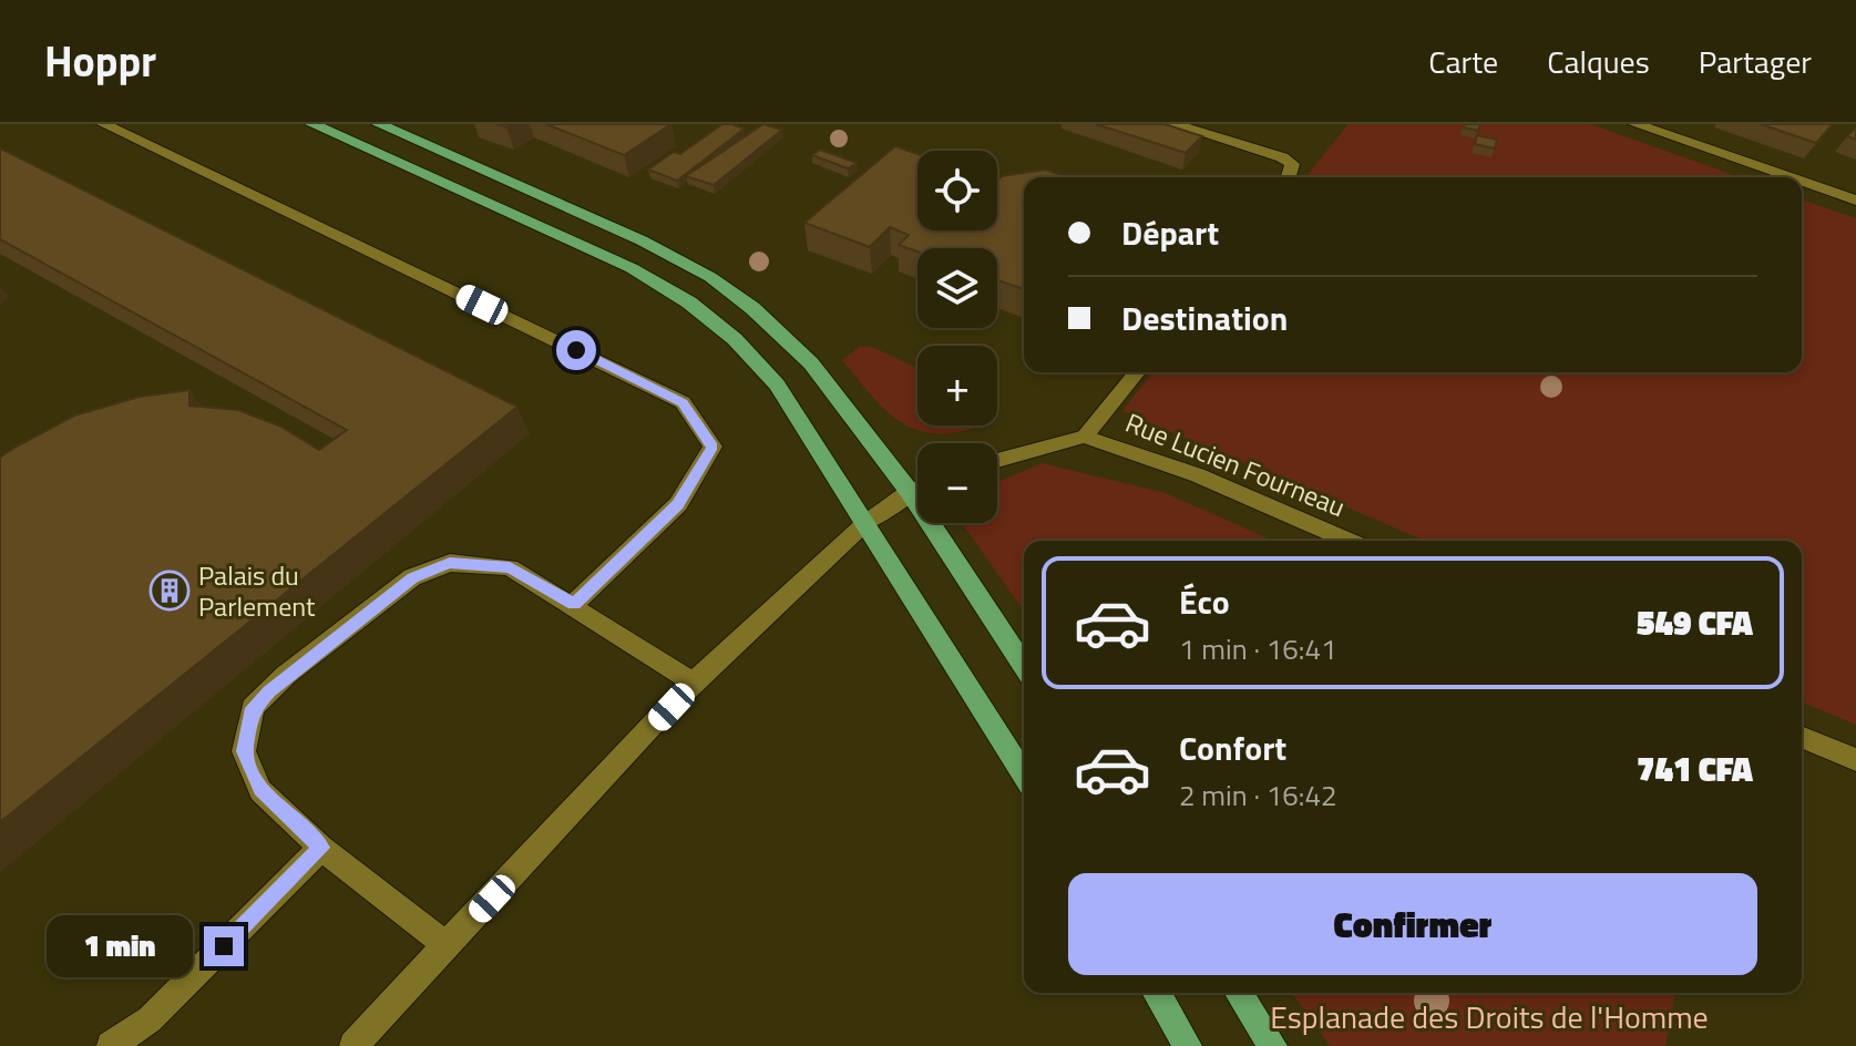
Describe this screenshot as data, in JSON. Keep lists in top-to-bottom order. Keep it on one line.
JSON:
{"streets":{"street":["Rue Lucien Fourneau"]},"parks":["Esplanade des Droits de l'Homme"],"places":{"building":["Palais du Parlement"]},"page":{"header":"Hoppr","nav":["Carte","Calques","Partager"],"map_buttons":["+","−"],"banner":["Départ","Destination"],"list":[{"name":"Éco","note":"1 min · 16:41","value":"549 CFA"},{"name":"Confort","note":"2 min · 16:42","value":"741 CFA"}],"buttons":"Confirmer","bubble":"1 min"}}
